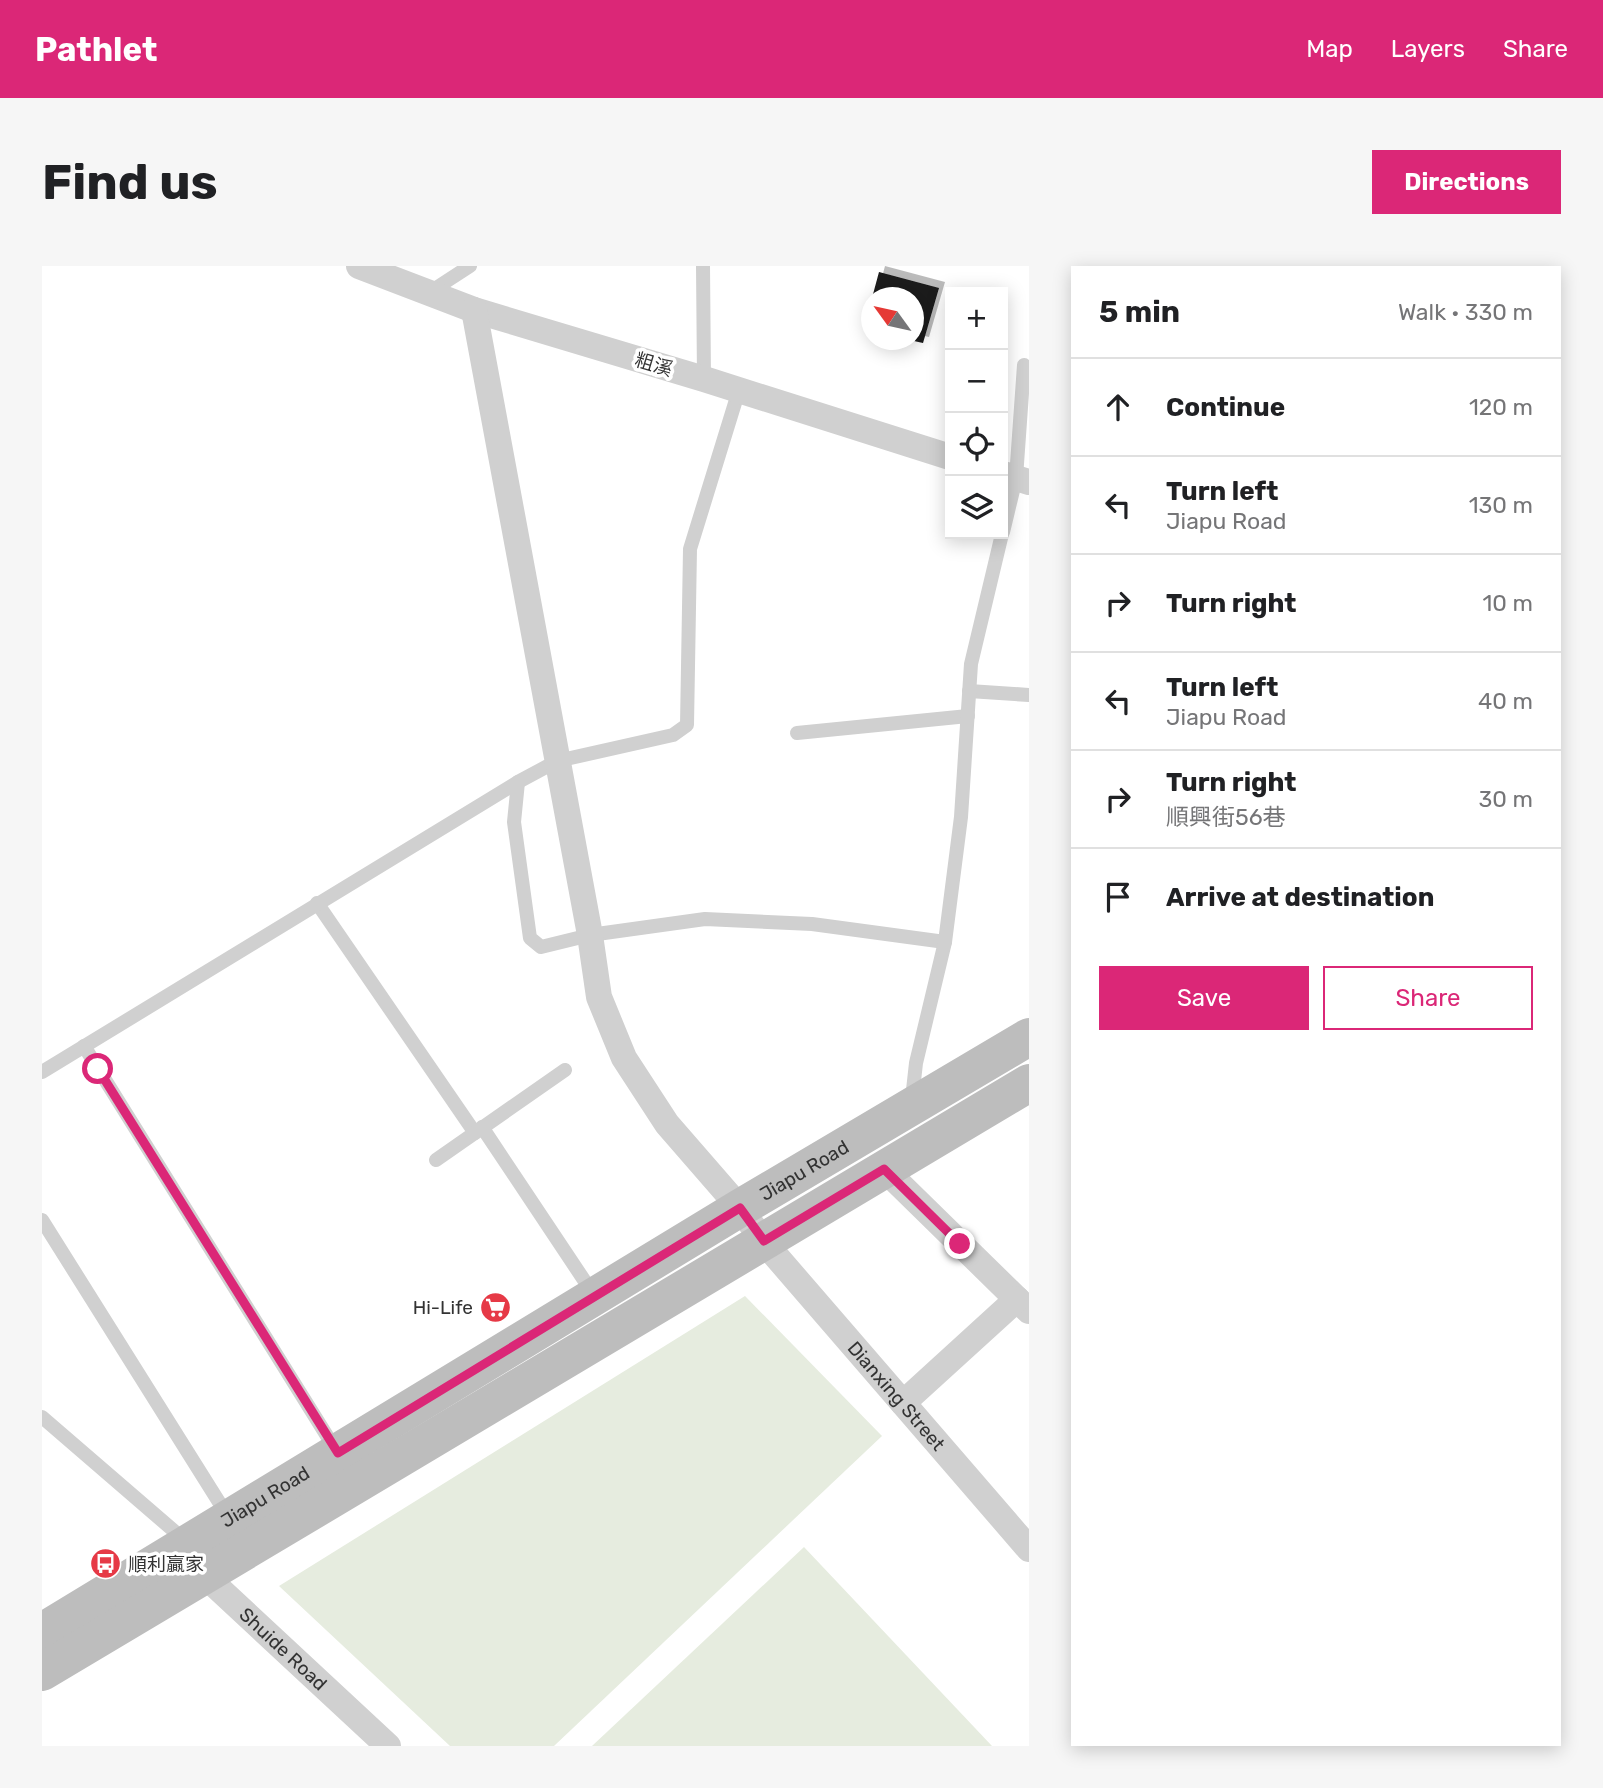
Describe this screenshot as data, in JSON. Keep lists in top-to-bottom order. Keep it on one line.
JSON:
{"streets":{"main road":["Jiapu Road"],"street":["粗溪","Dianxing Street","Shuide Road"]},"crossings":[["粗溪","Dianxing Street"],["Jiapu Road","Dianxing Street"],["Jiapu Road","Shuide Road"]],"places":{"supermarket":["Hi-Life"],"bus stop":["順利贏家"]},"north":"top left","page":{"header":"Pathlet","nav":["Map","Layers","Share"],"buttons":["Directions",["Save","Share"]],"title":"Find us","heading":["5 min","Walk · 330 m"],"map_buttons":["+","−"],"list":[["Continue","120 m"],["Turn left","Jiapu Road","130 m"],["Turn right","10 m"],["Turn left","Jiapu Road","40 m"],["Turn right","順興街56巷","30 m"],"Arrive at destination"]}}
